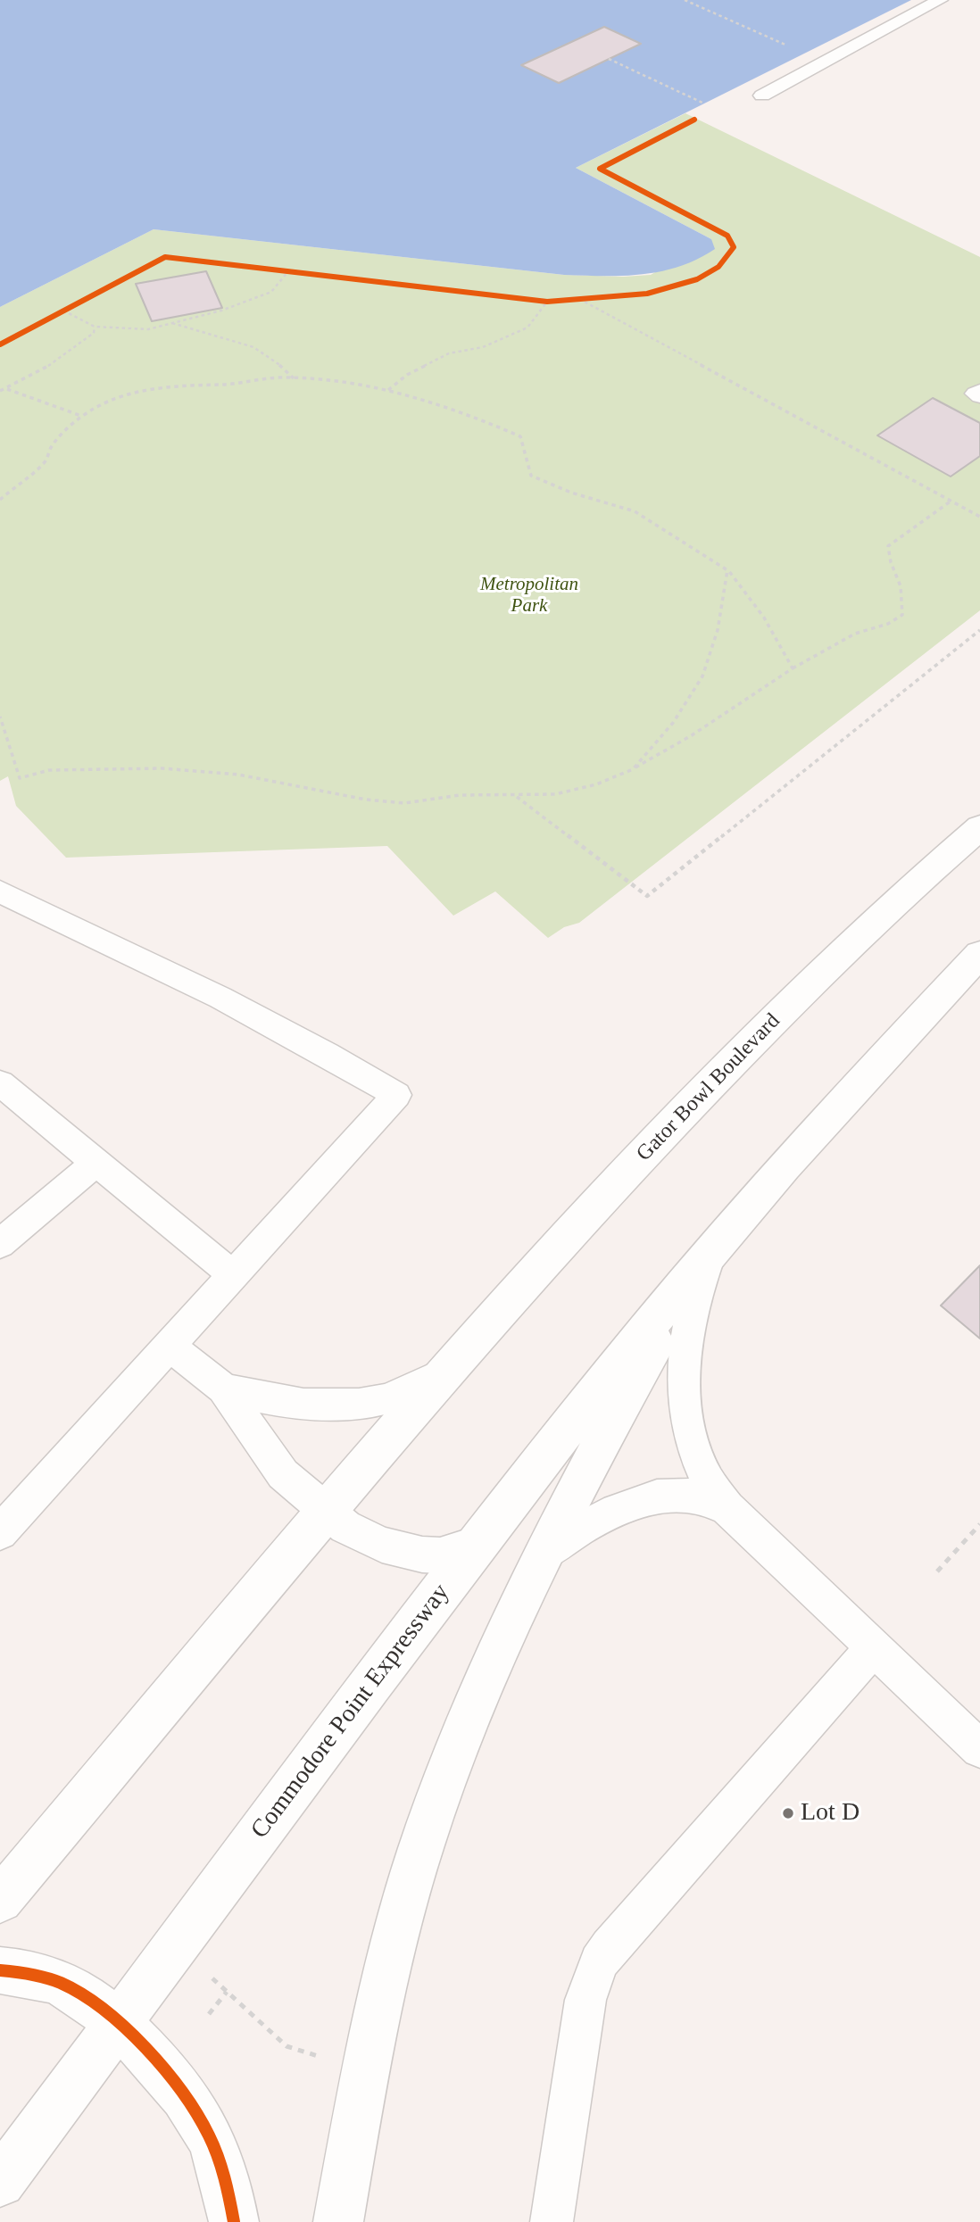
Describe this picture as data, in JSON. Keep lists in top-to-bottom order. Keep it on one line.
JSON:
{"streets":{"main road":["Gator Bowl Boulevard","Commodore Point Expressway"]},"parks":["Metropolitan Park"],"places":["Lot D"]}
